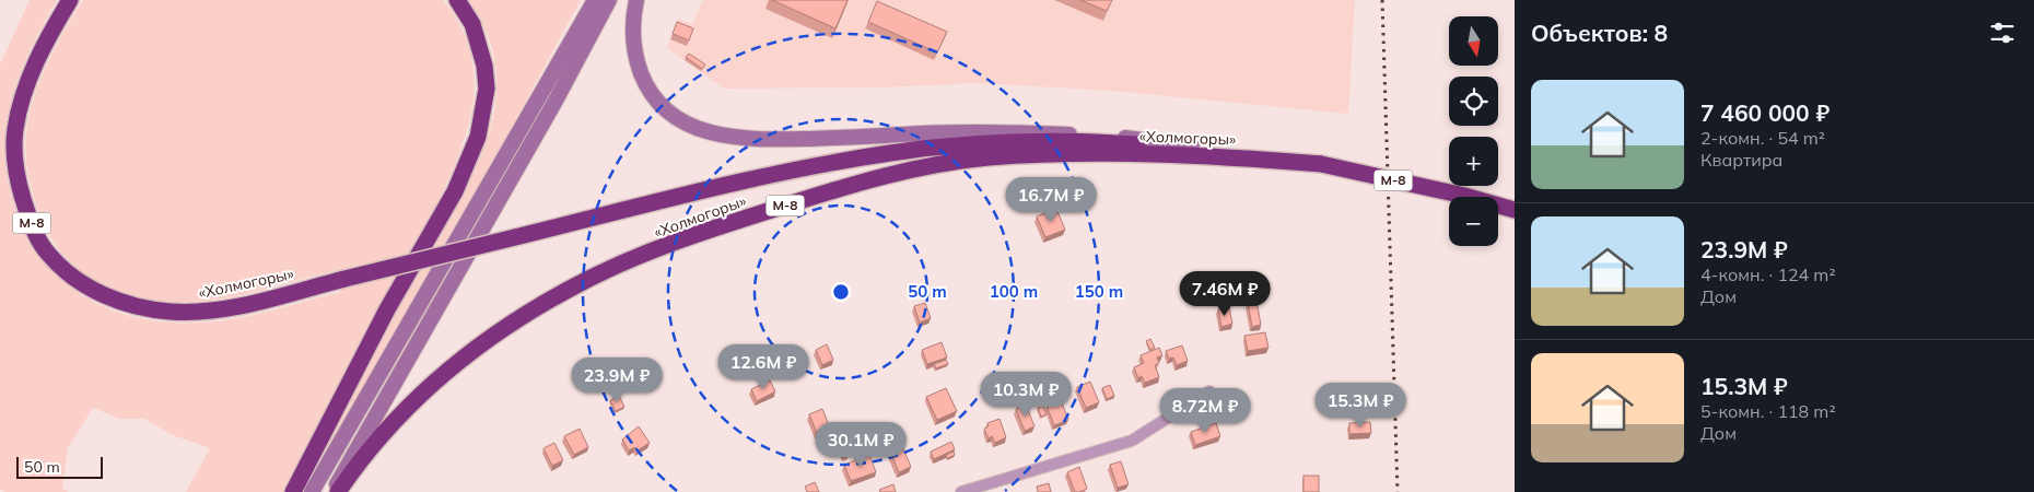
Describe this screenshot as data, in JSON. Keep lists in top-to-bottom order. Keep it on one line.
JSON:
{"streets":{"highway":["«Холмогоры»","М-8"]},"crossings":[["«Холмогоры»","М-8"]],"scale_bar":"50 m","north":"bottom","page":{"heading":"Объектов: 8","map_buttons":["+","−"],"list":[{"name":"7 460 000 ₽","note":"2-комн. · 54 m² · Квартира"},{"name":"23.9M ₽","note":"4-комн. · 124 m² · Дом"},{"name":"15.3M ₽","note":"5-комн. · 118 m² · Дом"}],"price":["16.7M ₽","7.46M ₽","12.6M ₽","23.9M ₽","10.3M ₽","15.3M ₽","8.72M ₽","30.1M ₽"],"scale":"50 m"},"rings":["50 m","100 m","150 m"]}
